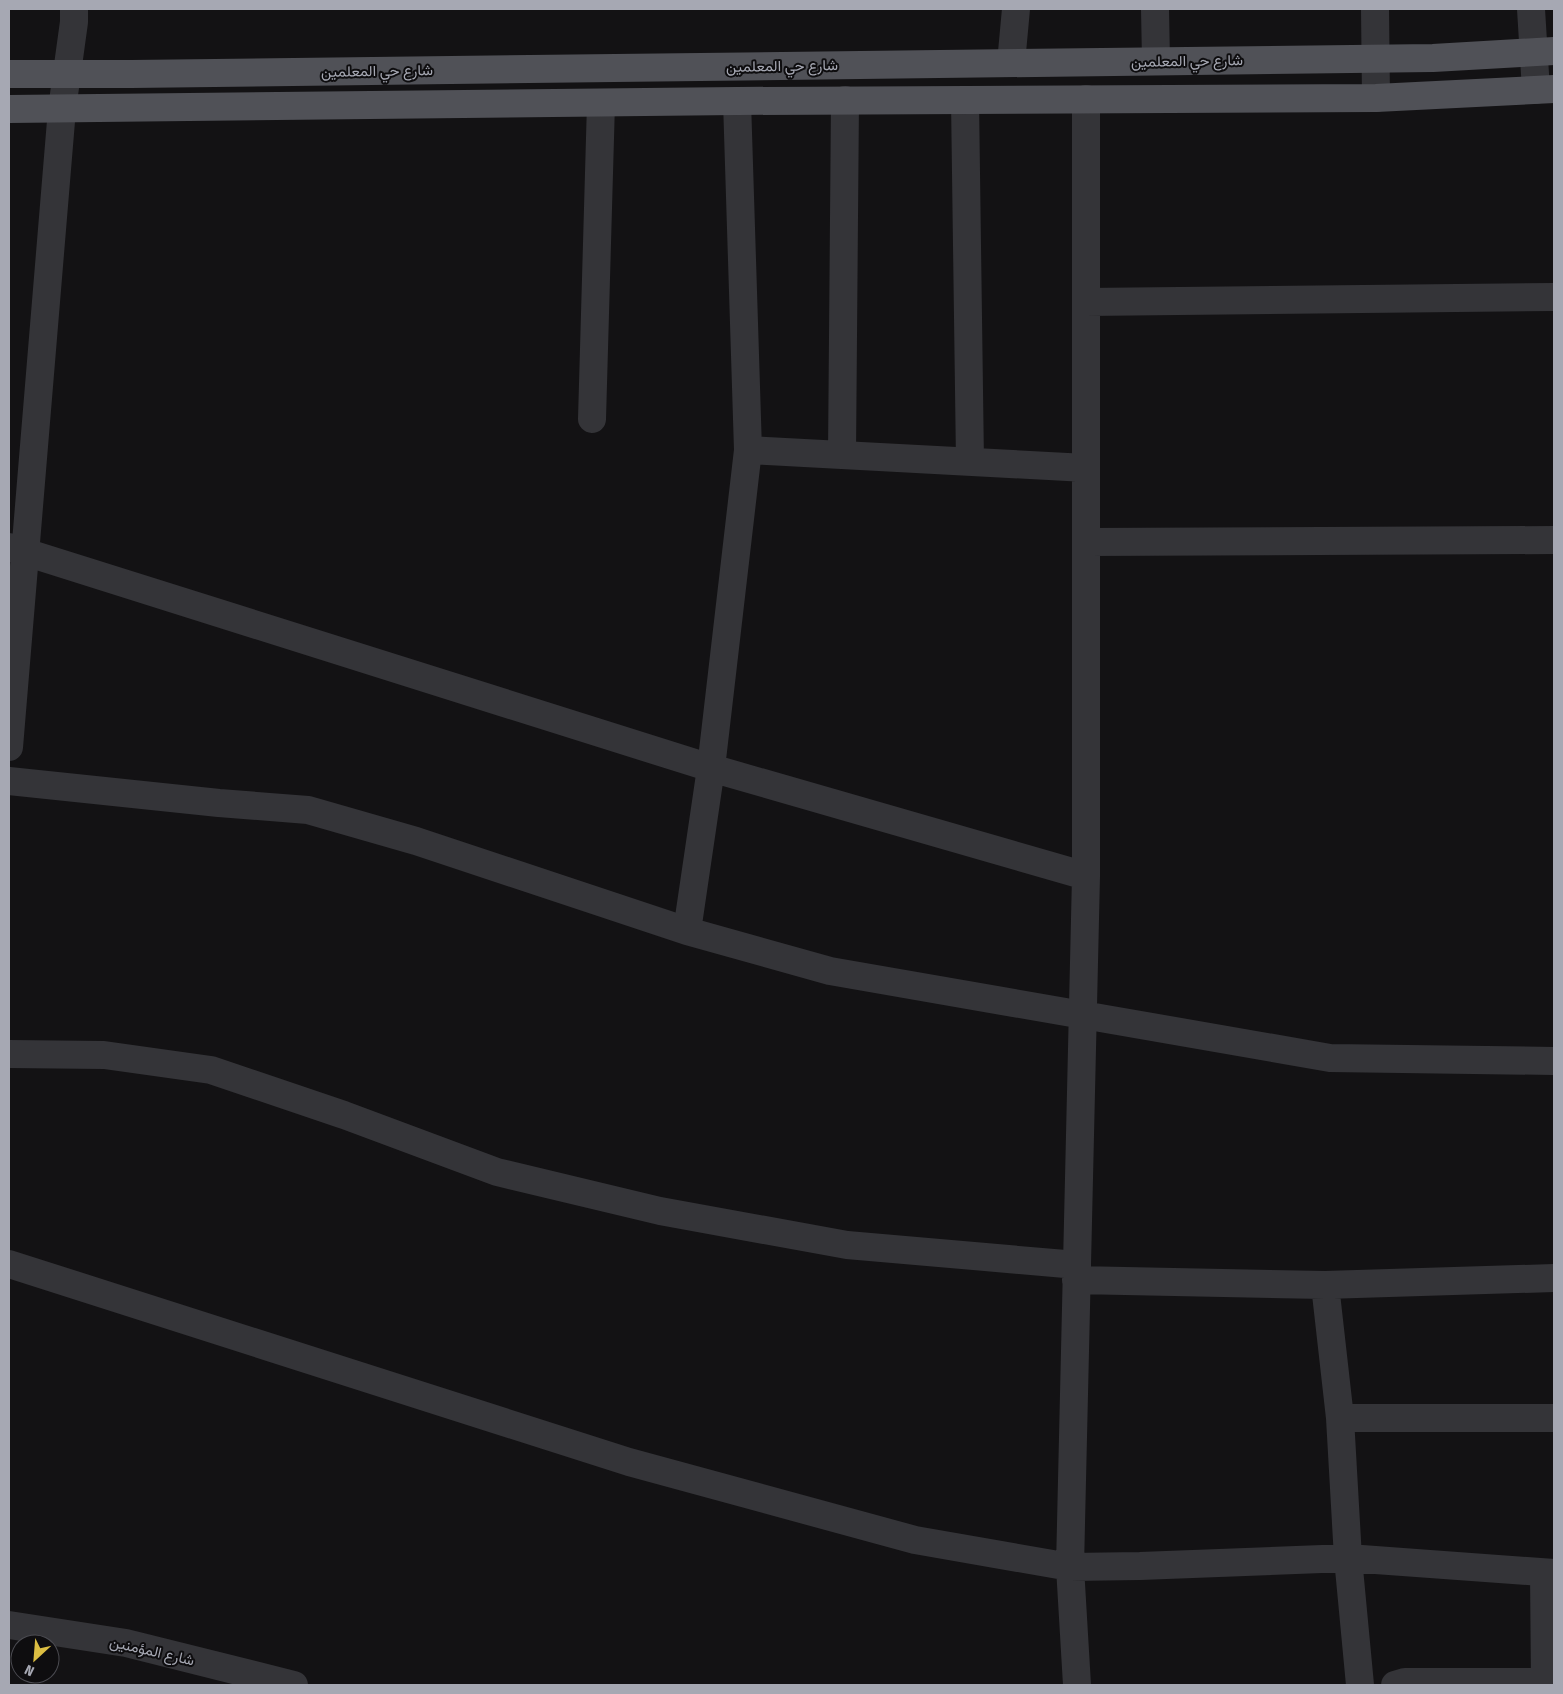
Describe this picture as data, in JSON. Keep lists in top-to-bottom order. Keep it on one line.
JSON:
{"streets":{"main road":["شارع حي المعلمين"],"street":["شارع المؤمنين"]},"north":"bottom left"}
